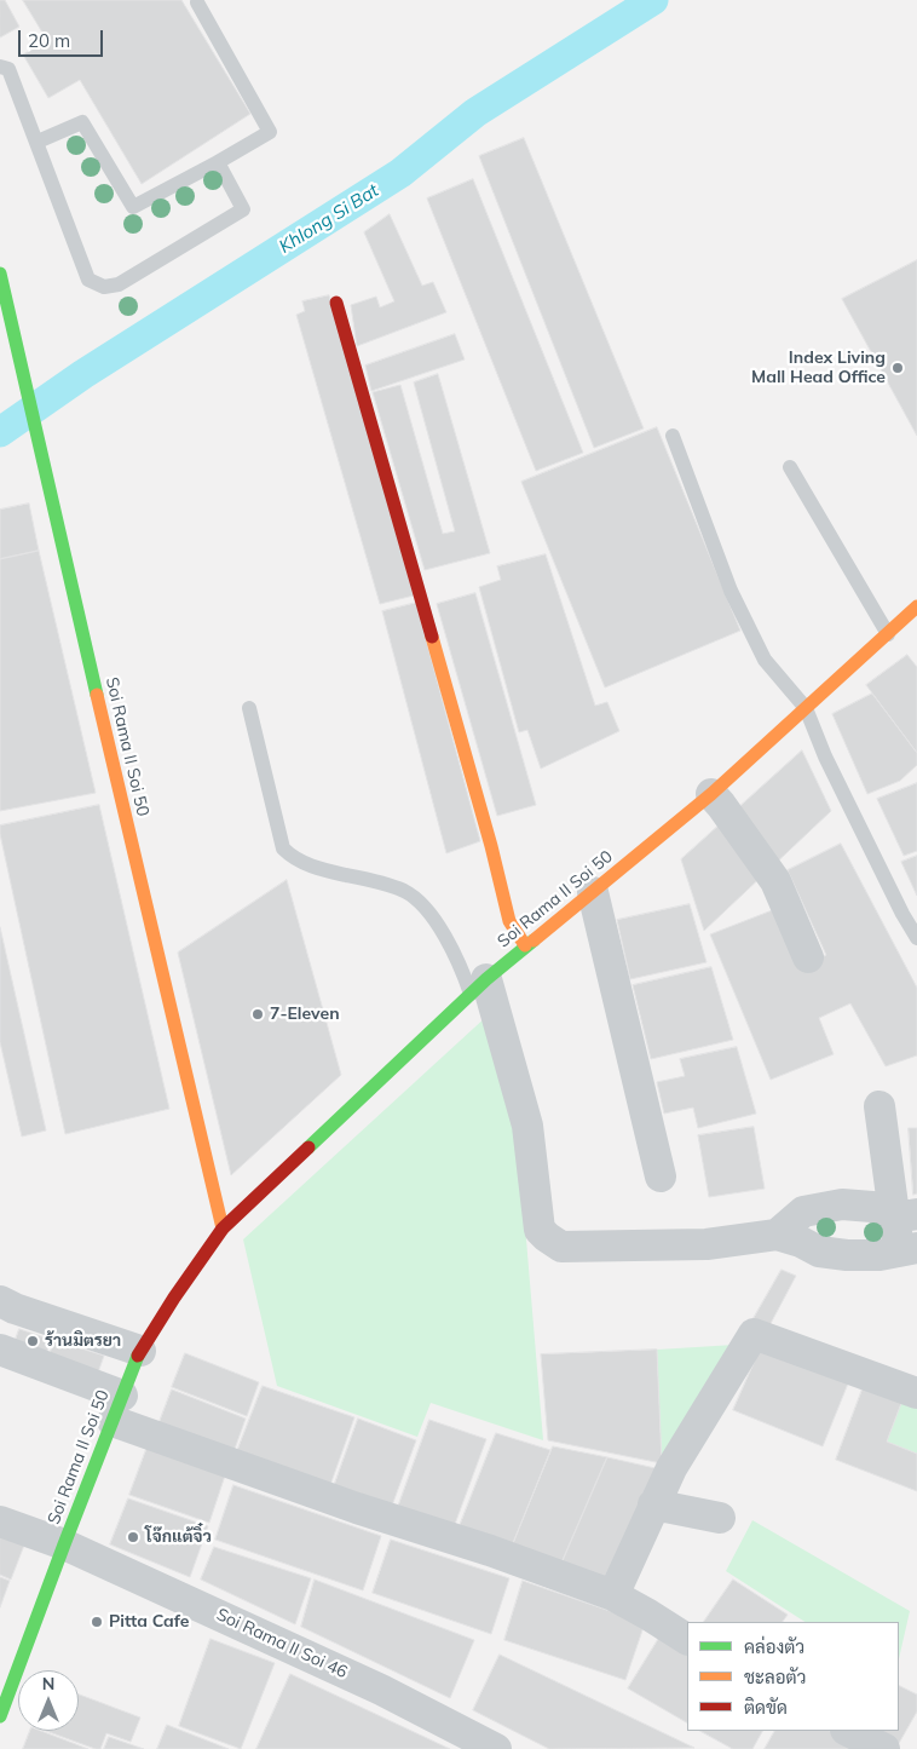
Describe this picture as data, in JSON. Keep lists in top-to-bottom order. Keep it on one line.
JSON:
{"streets":{"street":["Soi Rama II Soi 50","Soi Rama II Soi 46"]},"crossings":[["Soi Rama II Soi 50","Soi Rama II Soi 46"]],"water":["Khlong Si Bat"],"places":["Index Living Mall Head Office","7-Eleven","ร้านมิตรยา","โจ๊กแต้จิ๋ว","Pitta Cafe"],"legend":["คล่องตัว","ชะลอตัว","ติดขัด"],"scale_bar":"20 m","north":"top"}
